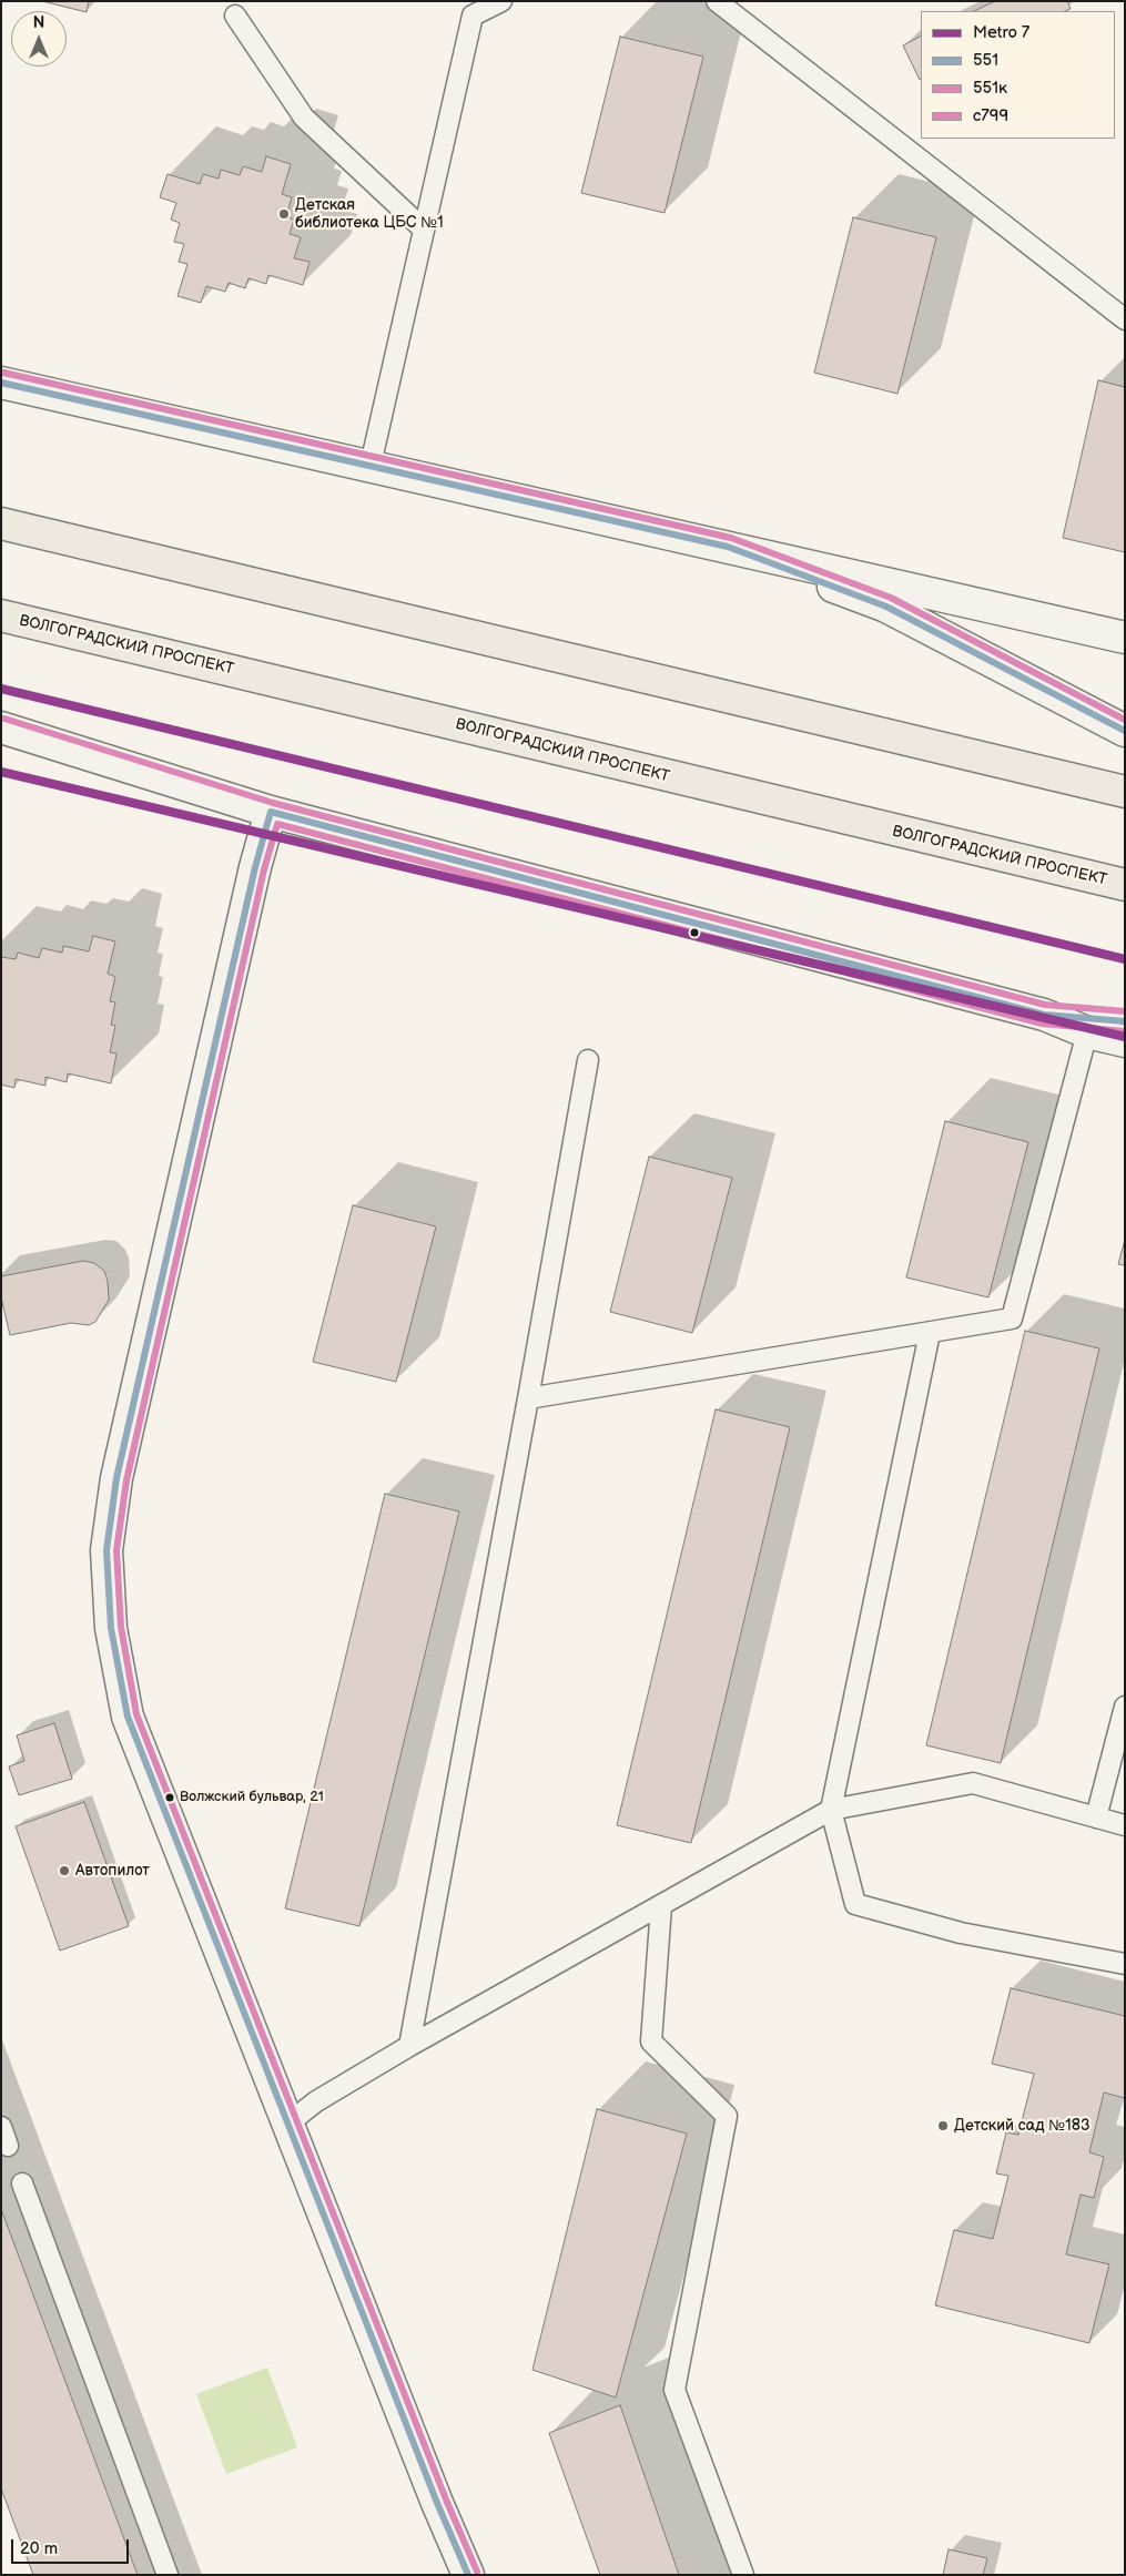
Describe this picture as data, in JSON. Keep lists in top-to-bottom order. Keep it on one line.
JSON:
{"streets":{"main road":["ВОЛГОГРАДСКИЙ ПРОСПЕКТ"]},"places":["Детская библиотека ЦБС №1","Волжский бульвар, 21","Автопилот","Детский сад №183"],"lines":["transit line с799","transit line 551","metro line 7","transit line 551к"],"legend":["Metro 7","551","551к","с799"],"scale_bar":"20 m","north":"top"}
